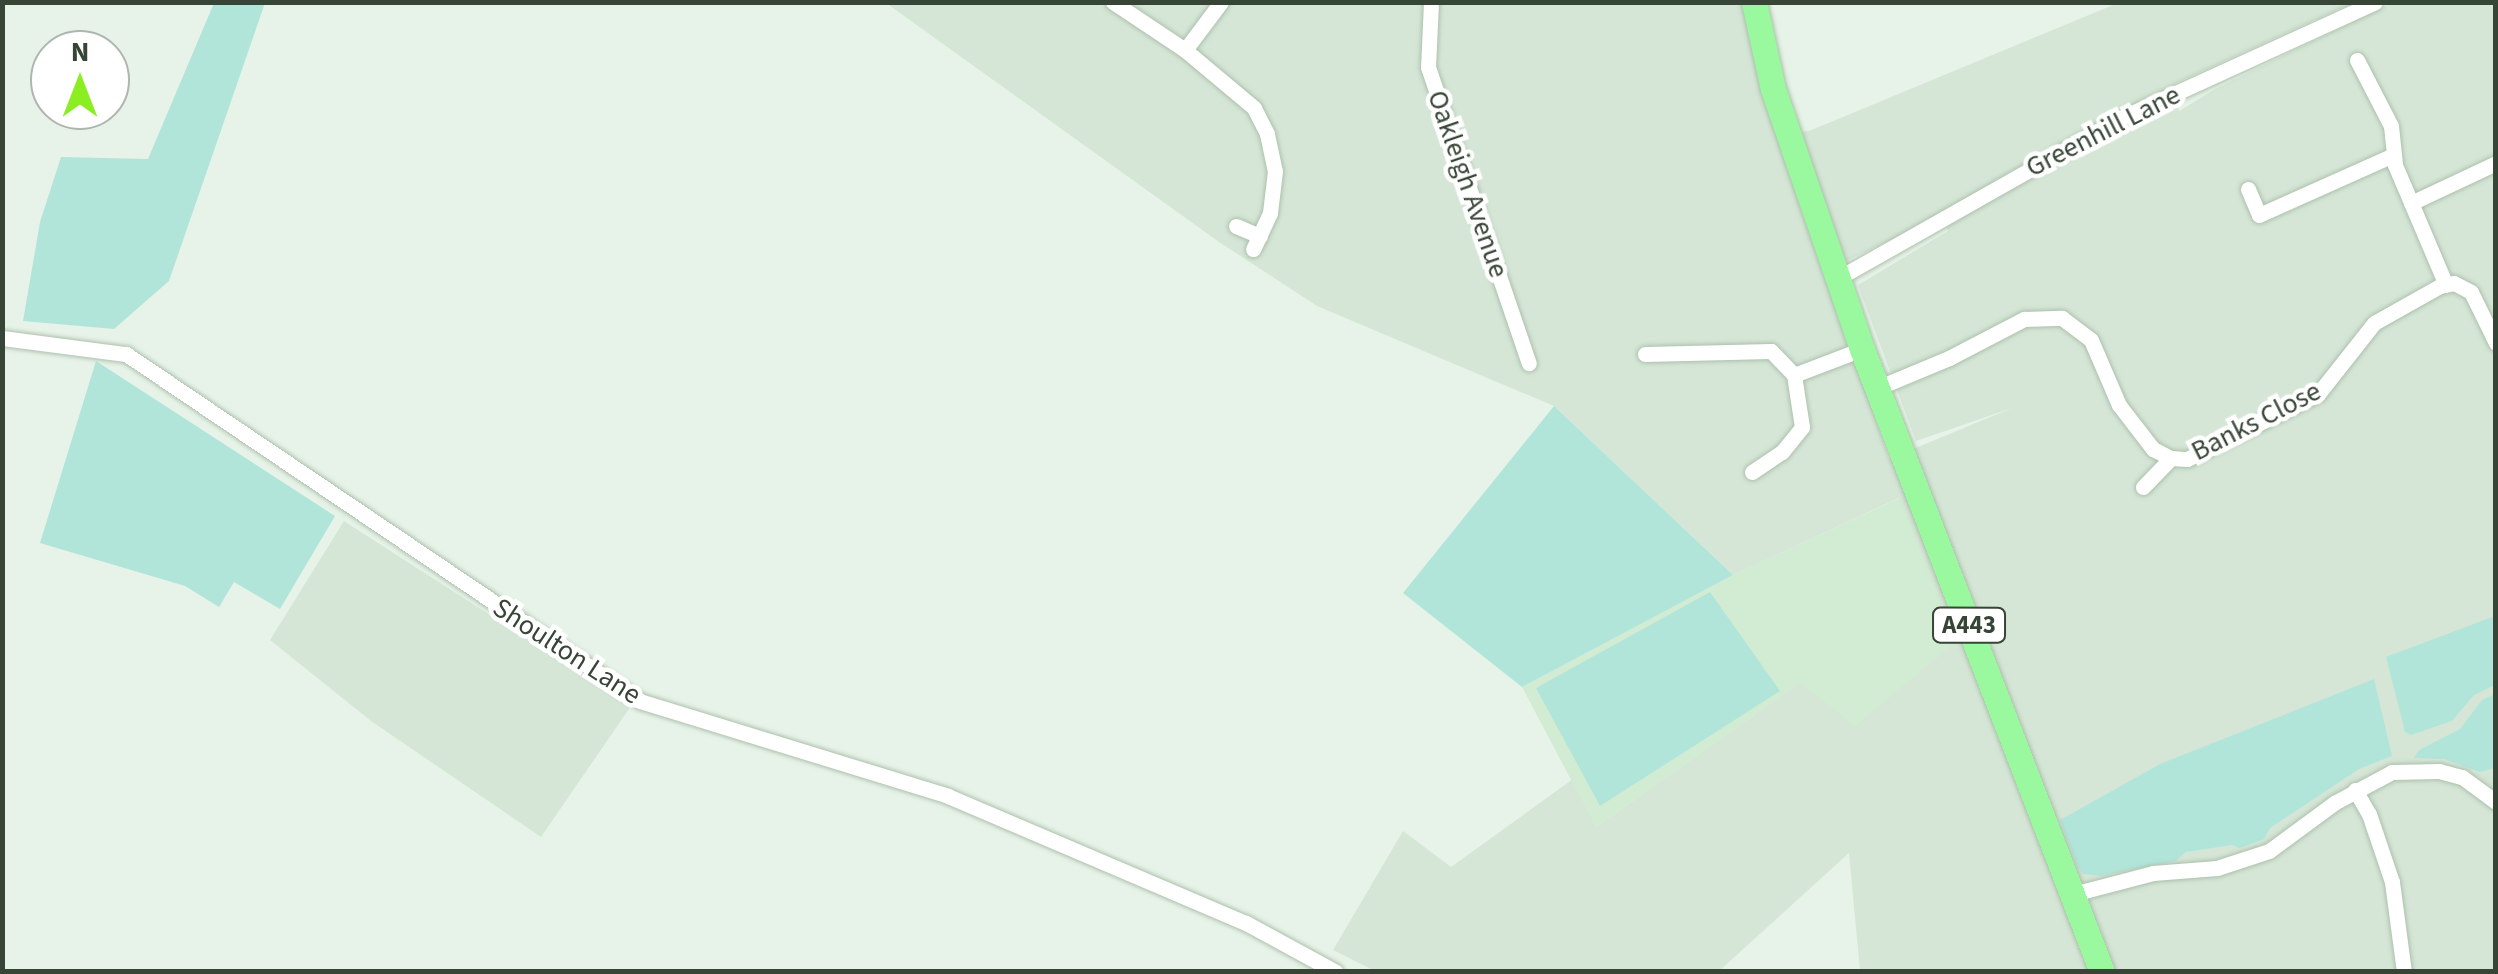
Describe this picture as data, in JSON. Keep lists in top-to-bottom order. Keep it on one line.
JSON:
{"streets":{"main road":["A443"],"street":["Greenhill Lane","Oakleigh Avenue","Banks Close","Shoulton Lane"]},"crossings":[["Greenhill Lane","A443"],["Banks Close","A443"]],"north":"top"}
